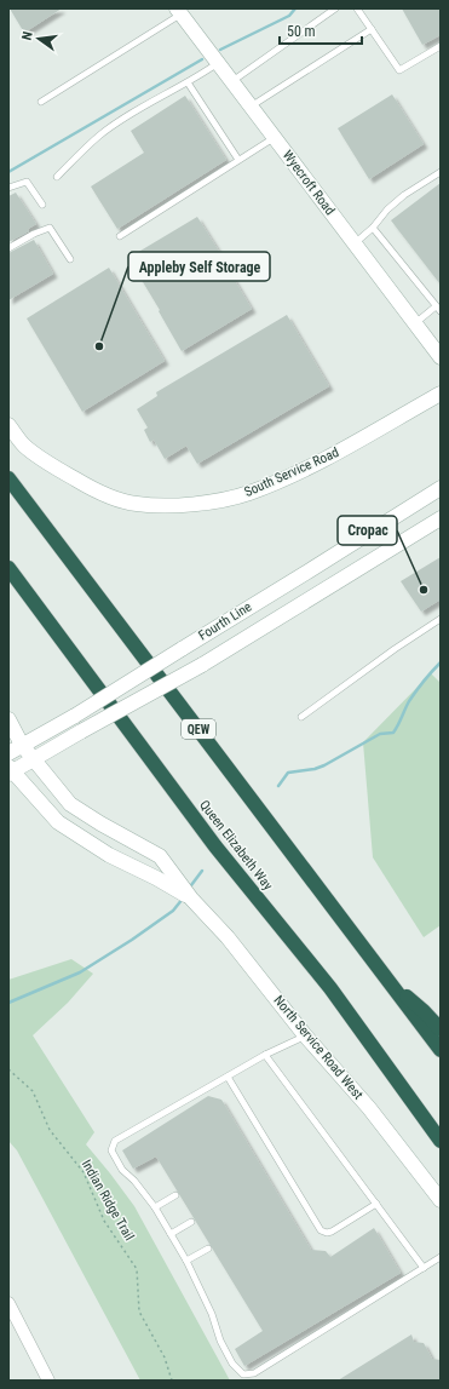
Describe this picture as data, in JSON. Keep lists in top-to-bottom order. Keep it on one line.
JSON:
{"streets":{"highway":["QEW","Queen Elizabeth Way"],"street":["Wyecroft Road","South Service Road","Fourth Line","North Service Road West"],"path":["Indian Ridge Trail"]},"crossings":[["Fourth Line","North Service Road West"]],"places":["Appleby Self Storage","Cropac"],"scale_bar":"50 m","north":"left"}
